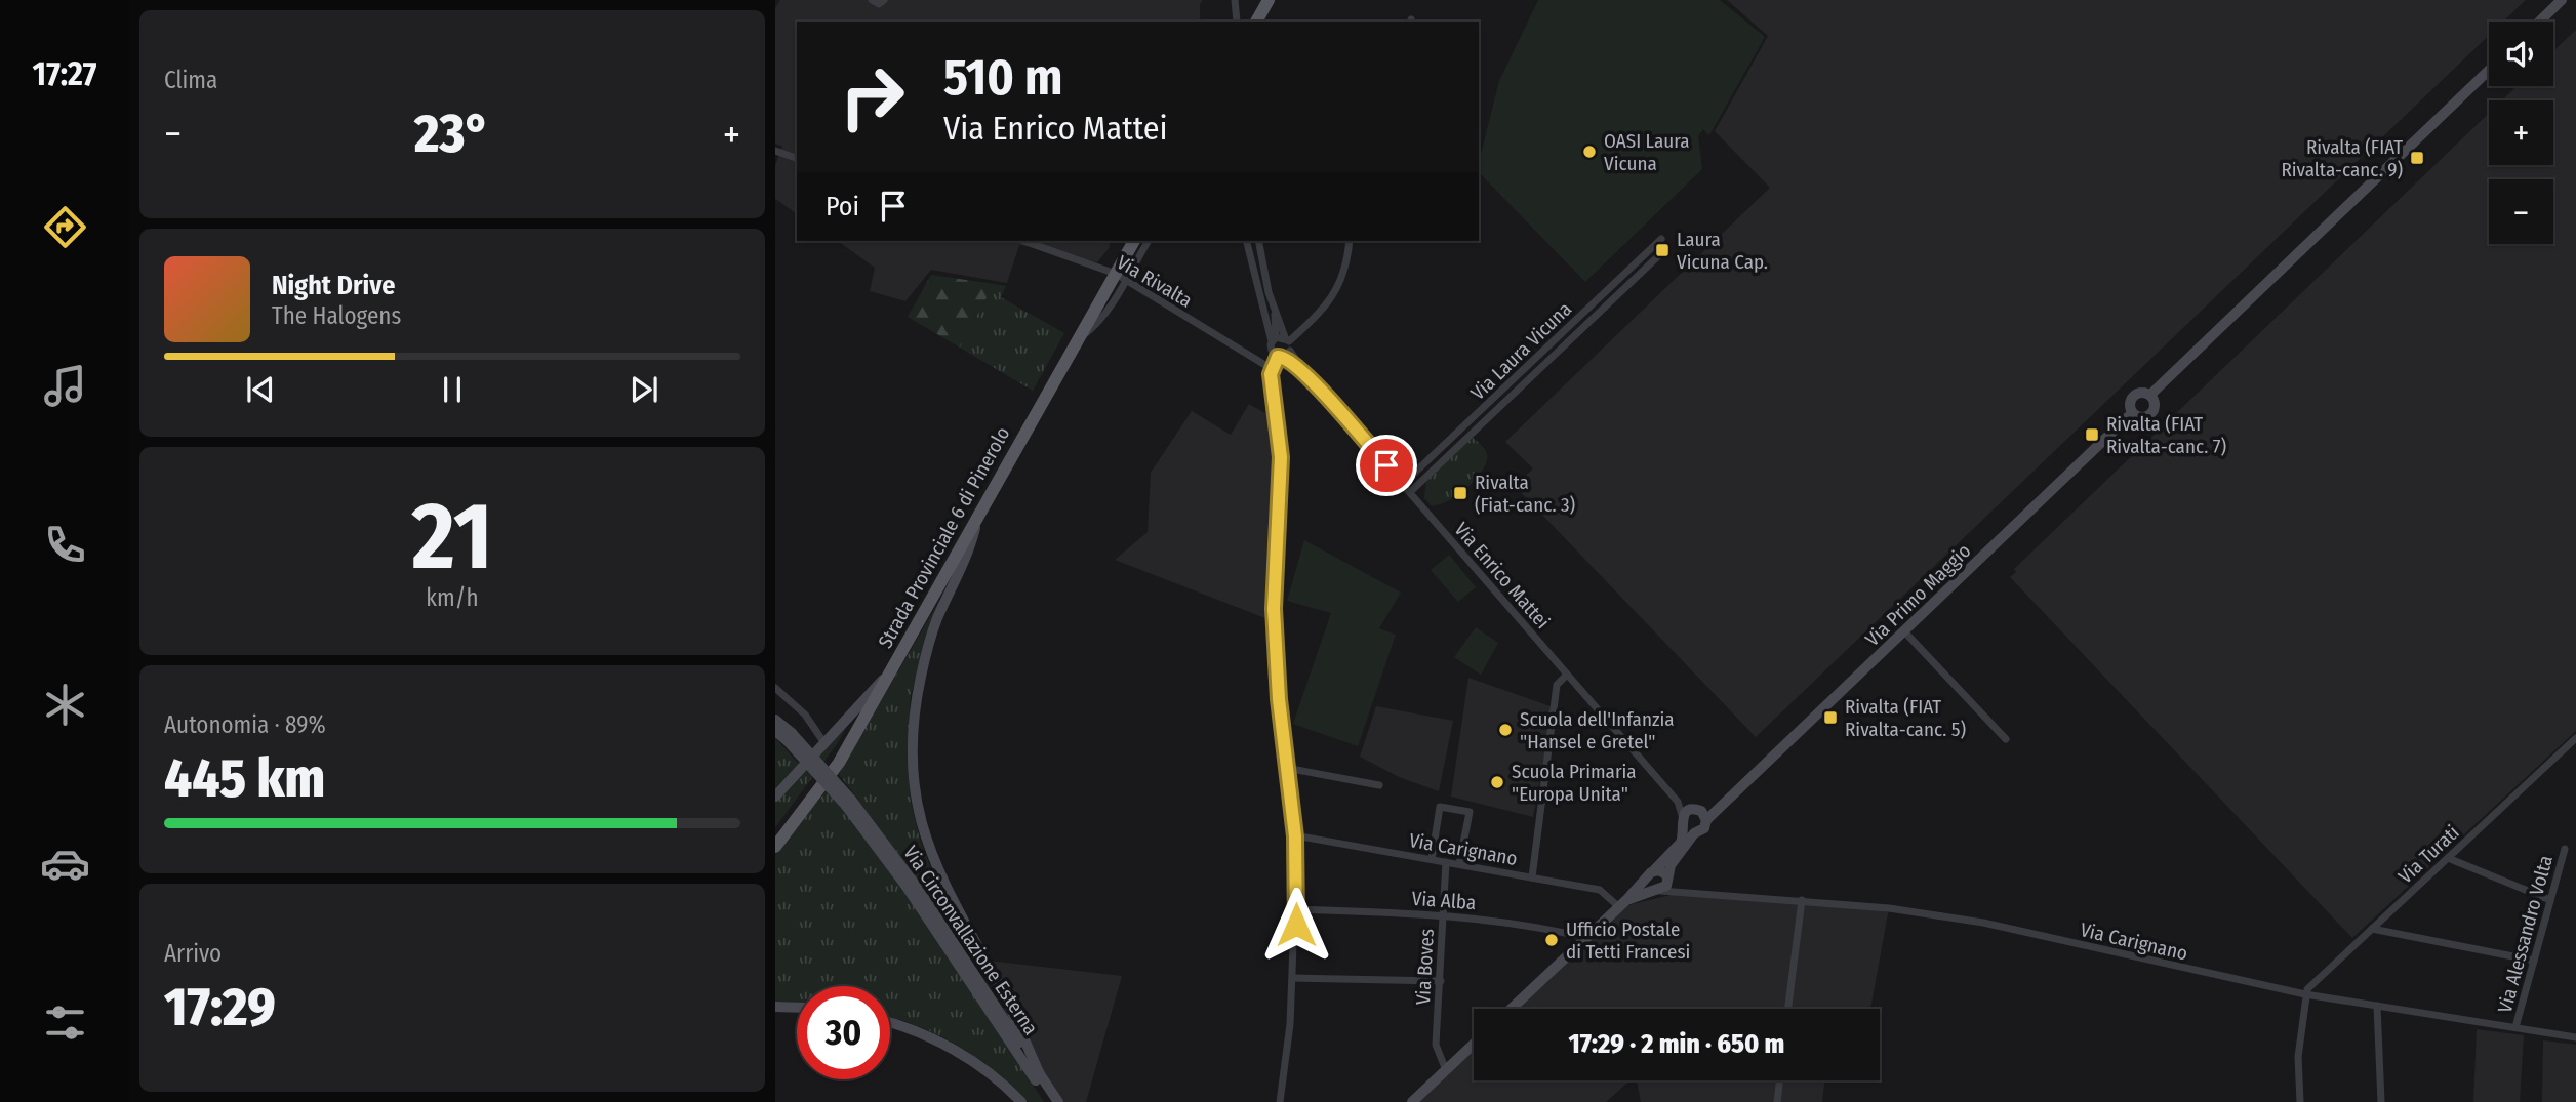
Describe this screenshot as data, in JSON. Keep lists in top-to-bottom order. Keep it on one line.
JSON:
{"streets":{"main road":["Strada Provinciale 6 di Pinerolo","Via Primo Maggio","Via Circonvallazione Esterna"],"street":["Via Rivalta","Via Laura Vicuna","Via Enrico Mattei","Via Carignano","Via Turati","Via Alba","Via Alessandro Volta","Via Boves"]},"crossings":[["Via Rivalta","Strada Provinciale 6 di Pinerolo"],["Via Laura Vicuna","Via Enrico Mattei"],["Via Enrico Mattei","Via Primo Maggio"],["Via Carignano","Via Turati"],["Via Carignano","Via Alessandro Volta"],["Via Carignano","Via Boves"],["Via Alba","Via Boves"]],"places":{"other":["OASI Laura Vicuna","Scuola dell'Infanzia \"Hansel e Gretel\"","Scuola Primaria \"Europa Unita\"","Ufficio Postale di Tetti Francesi"],"transit":["Rivalta (FIAT Rivalta-canc. 9)","Laura Vicuna Cap.","Rivalta (FIAT Rivalta-canc. 7)","Rivalta (Fiat-canc. 3)","Rivalta (FIAT Rivalta-canc. 5)"]},"page":{"tabs":"17:27","tile":["Clima",["21","km/h"],["Autonomia · 89%","445 km"],["Arrivo","17:29"]],"map_buttons":["+","−"],"turn":["510 m","Via Enrico Mattei"],"heat":["−","23°","+"],"then":"Poi","song":["Night Drive","The Halogens"],"limit":"30","trip":"17:29 · 2 min · 650 m"}}
